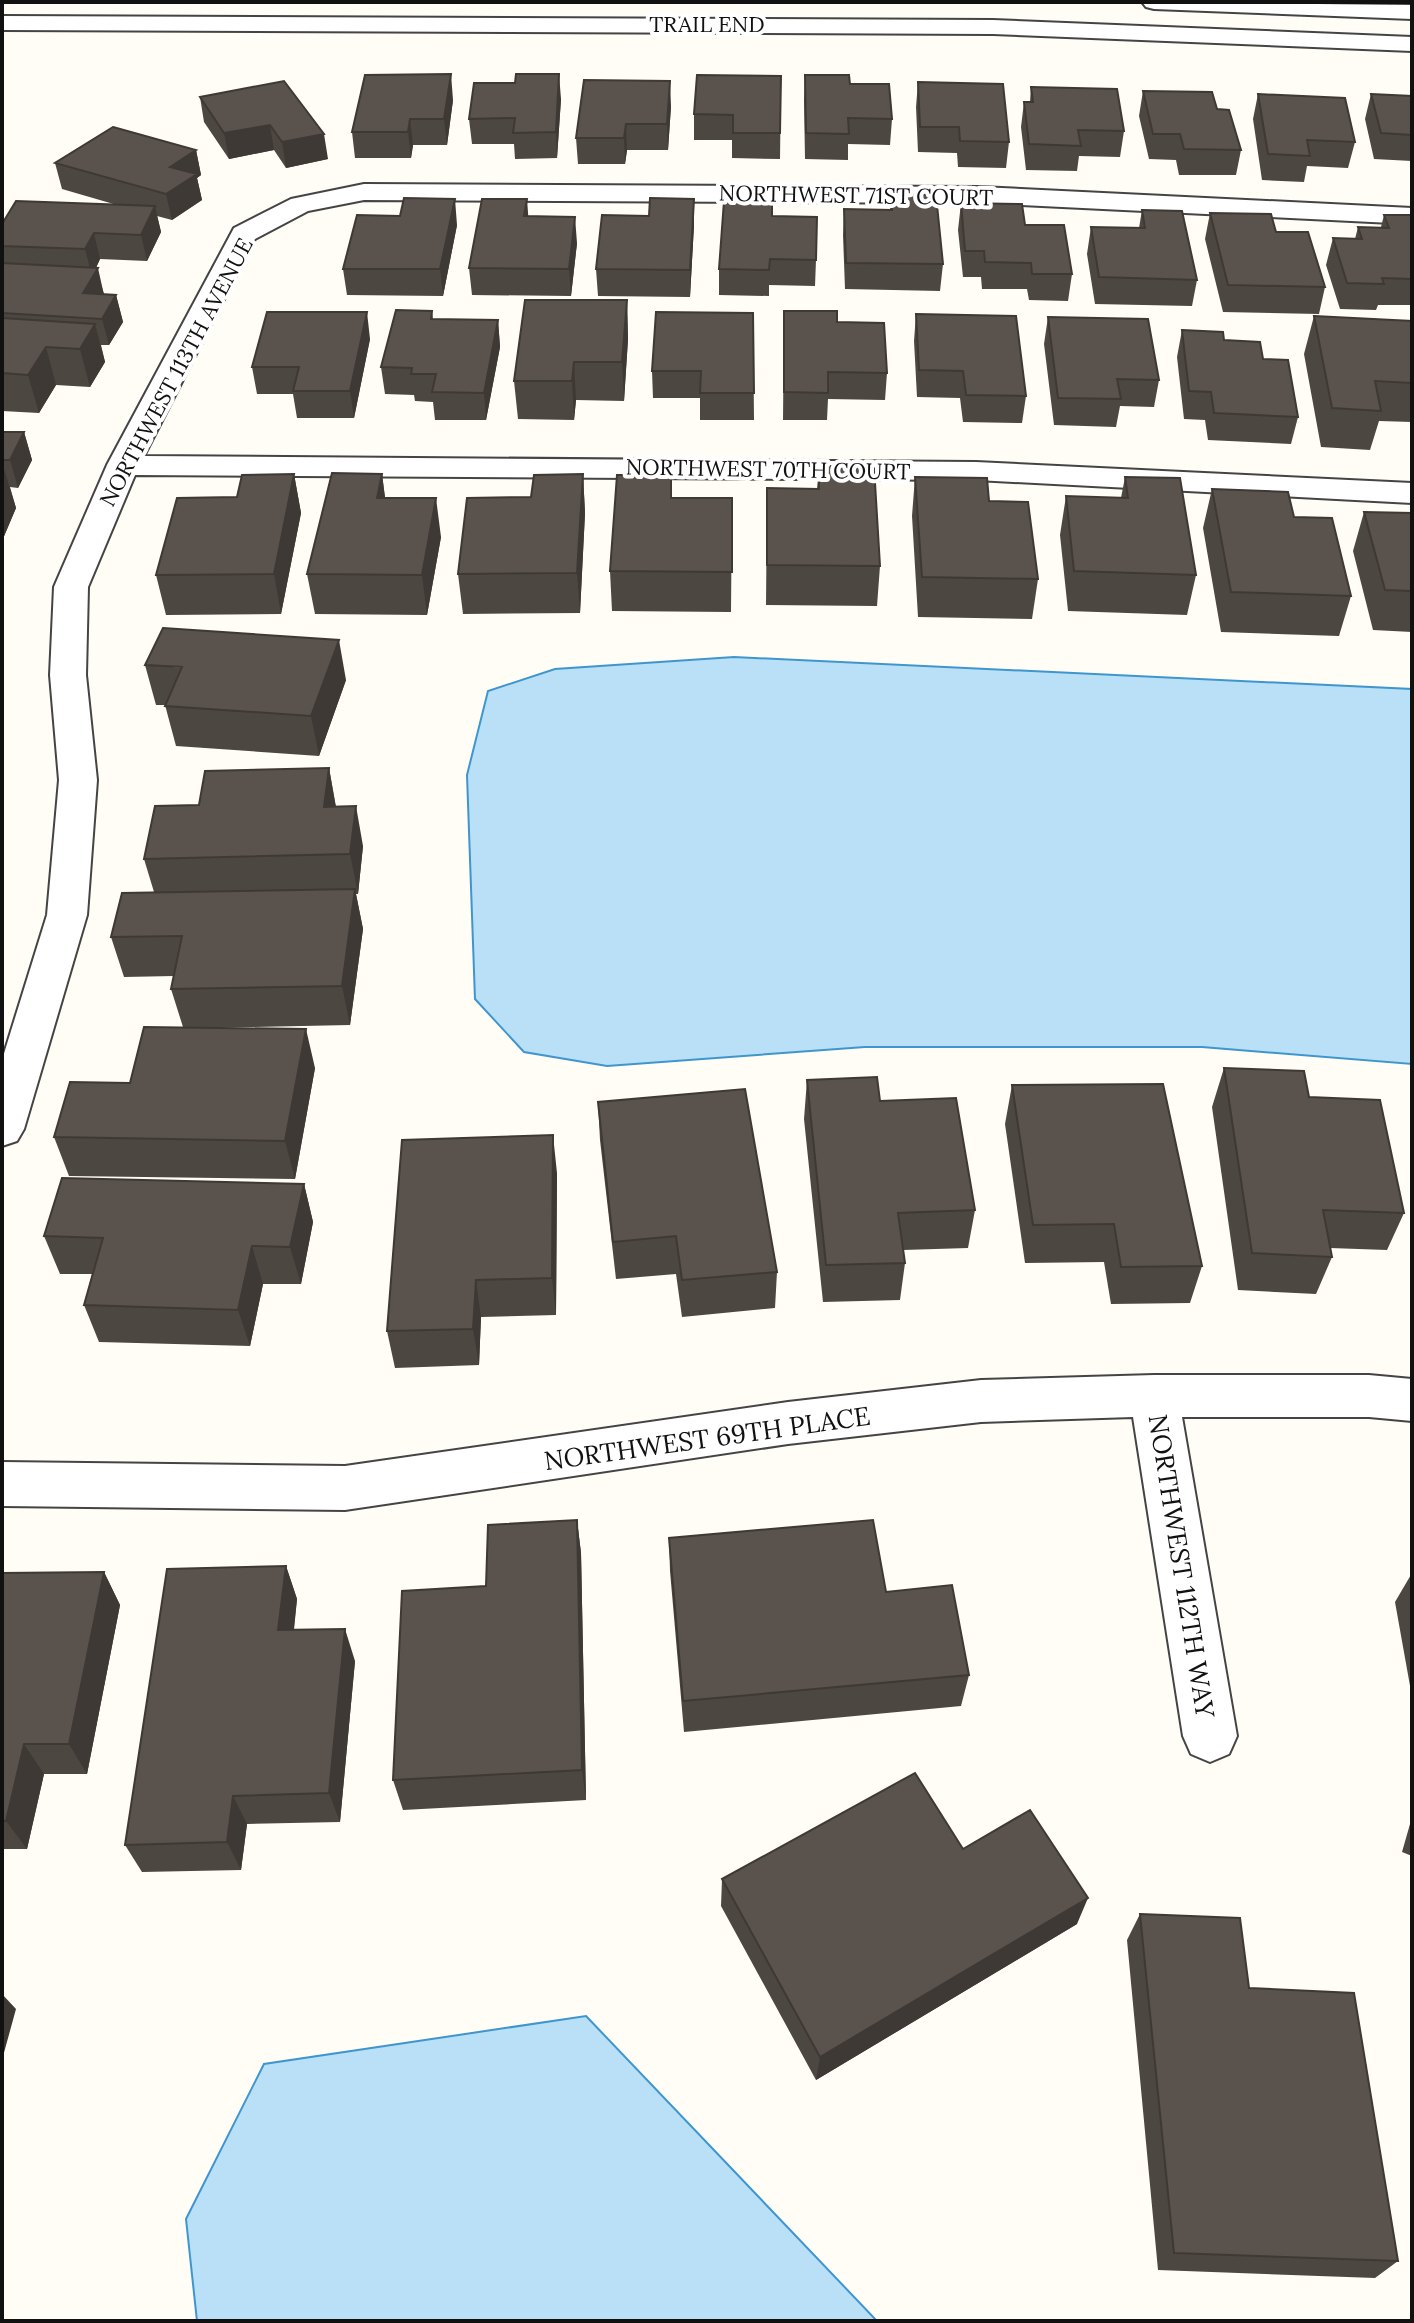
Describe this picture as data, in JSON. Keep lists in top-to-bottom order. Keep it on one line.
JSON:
{"streets":{"street":["TRAIL END","NORTHWEST 71ST COURT","NORTHWEST 113TH AVENUE","NORTHWEST 70TH COURT","NORTHWEST 69TH PLACE","NORTHWEST 112TH WAY"]},"crossings":[["NORTHWEST 71ST COURT","NORTHWEST 113TH AVENUE"],["NORTHWEST 113TH AVENUE","NORTHWEST 70TH COURT"],["NORTHWEST 69TH PLACE","NORTHWEST 112TH WAY"]]}
